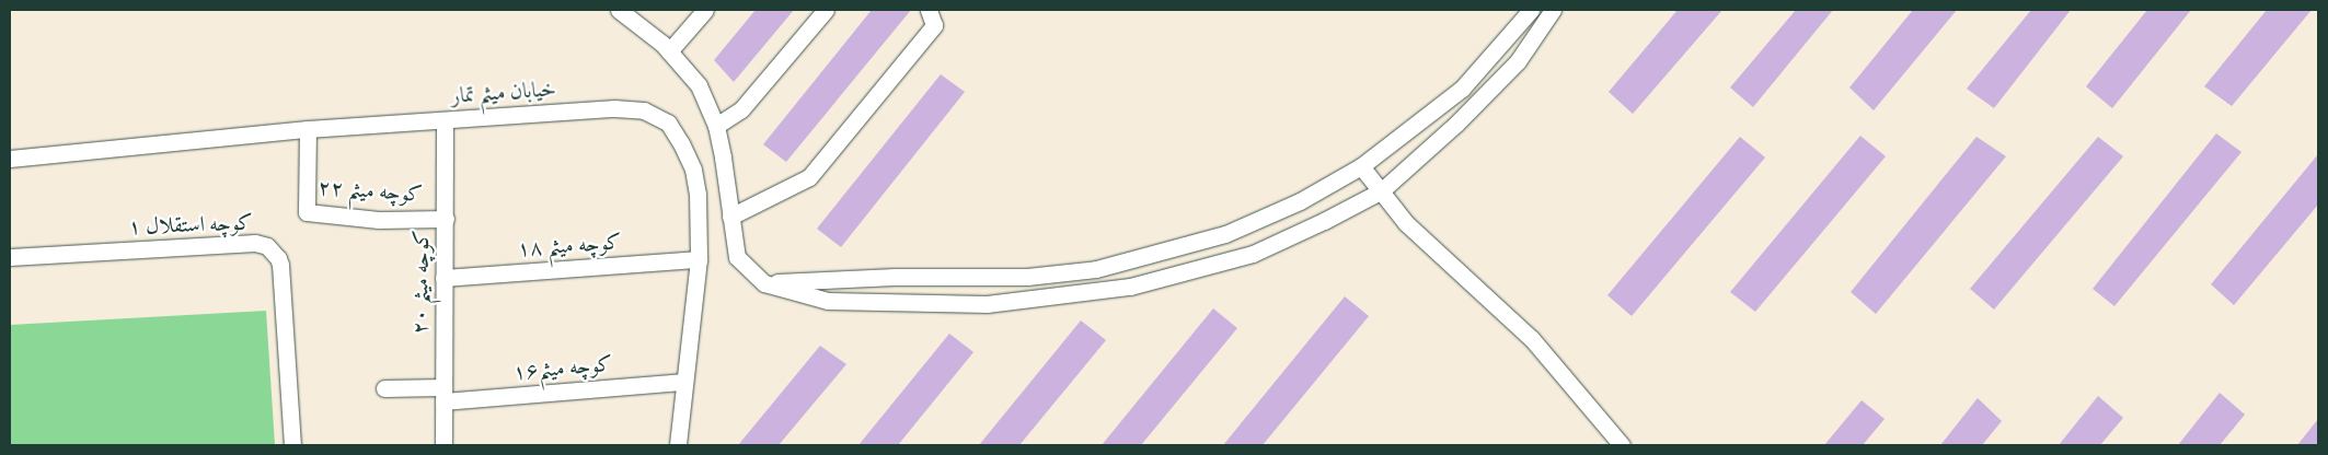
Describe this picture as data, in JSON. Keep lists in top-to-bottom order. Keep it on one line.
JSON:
{"streets":{"street":["خیابان میثم تمار","کوچه میثم ۲۲","کوچه استقلال ۱","کوچه میثم ۱۸","کوچه میثم ۲۰","کوچه میثم۱۶"]},"crossings":[["خیابان میثم تمار","کوچه میثم ۲۲"],["خیابان میثم تمار","کوچه میثم ۱۸"],["خیابان میثم تمار","کوچه میثم ۲۰"],["خیابان میثم تمار","کوچه میثم۱۶"],["کوچه میثم ۲۲","کوچه میثم ۲۰"],["کوچه میثم ۱۸","کوچه میثم ۲۰"],["کوچه میثم ۲۰","کوچه میثم۱۶"]]}
